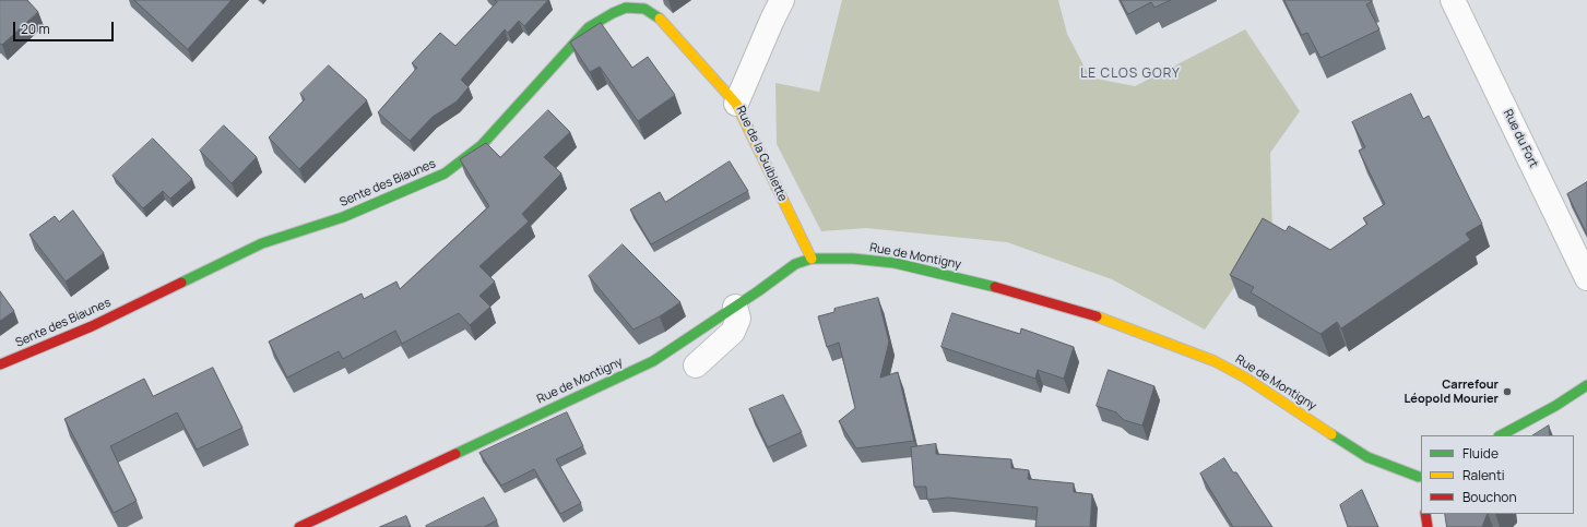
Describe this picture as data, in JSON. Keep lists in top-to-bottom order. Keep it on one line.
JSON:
{"streets":{"street":["Rue du Fort","Rue de la Guiblette","Sente des Biaunes","Rue de Montigny"]},"crossings":[["Rue de la Guiblette","Sente des Biaunes"],["Rue de la Guiblette","Rue de Montigny"]],"districts":["LE CLOS GORY"],"places":["Carrefour Léopold Mourier"],"legend":["Fluide","Ralenti","Bouchon"],"scale_bar":"20 m"}
